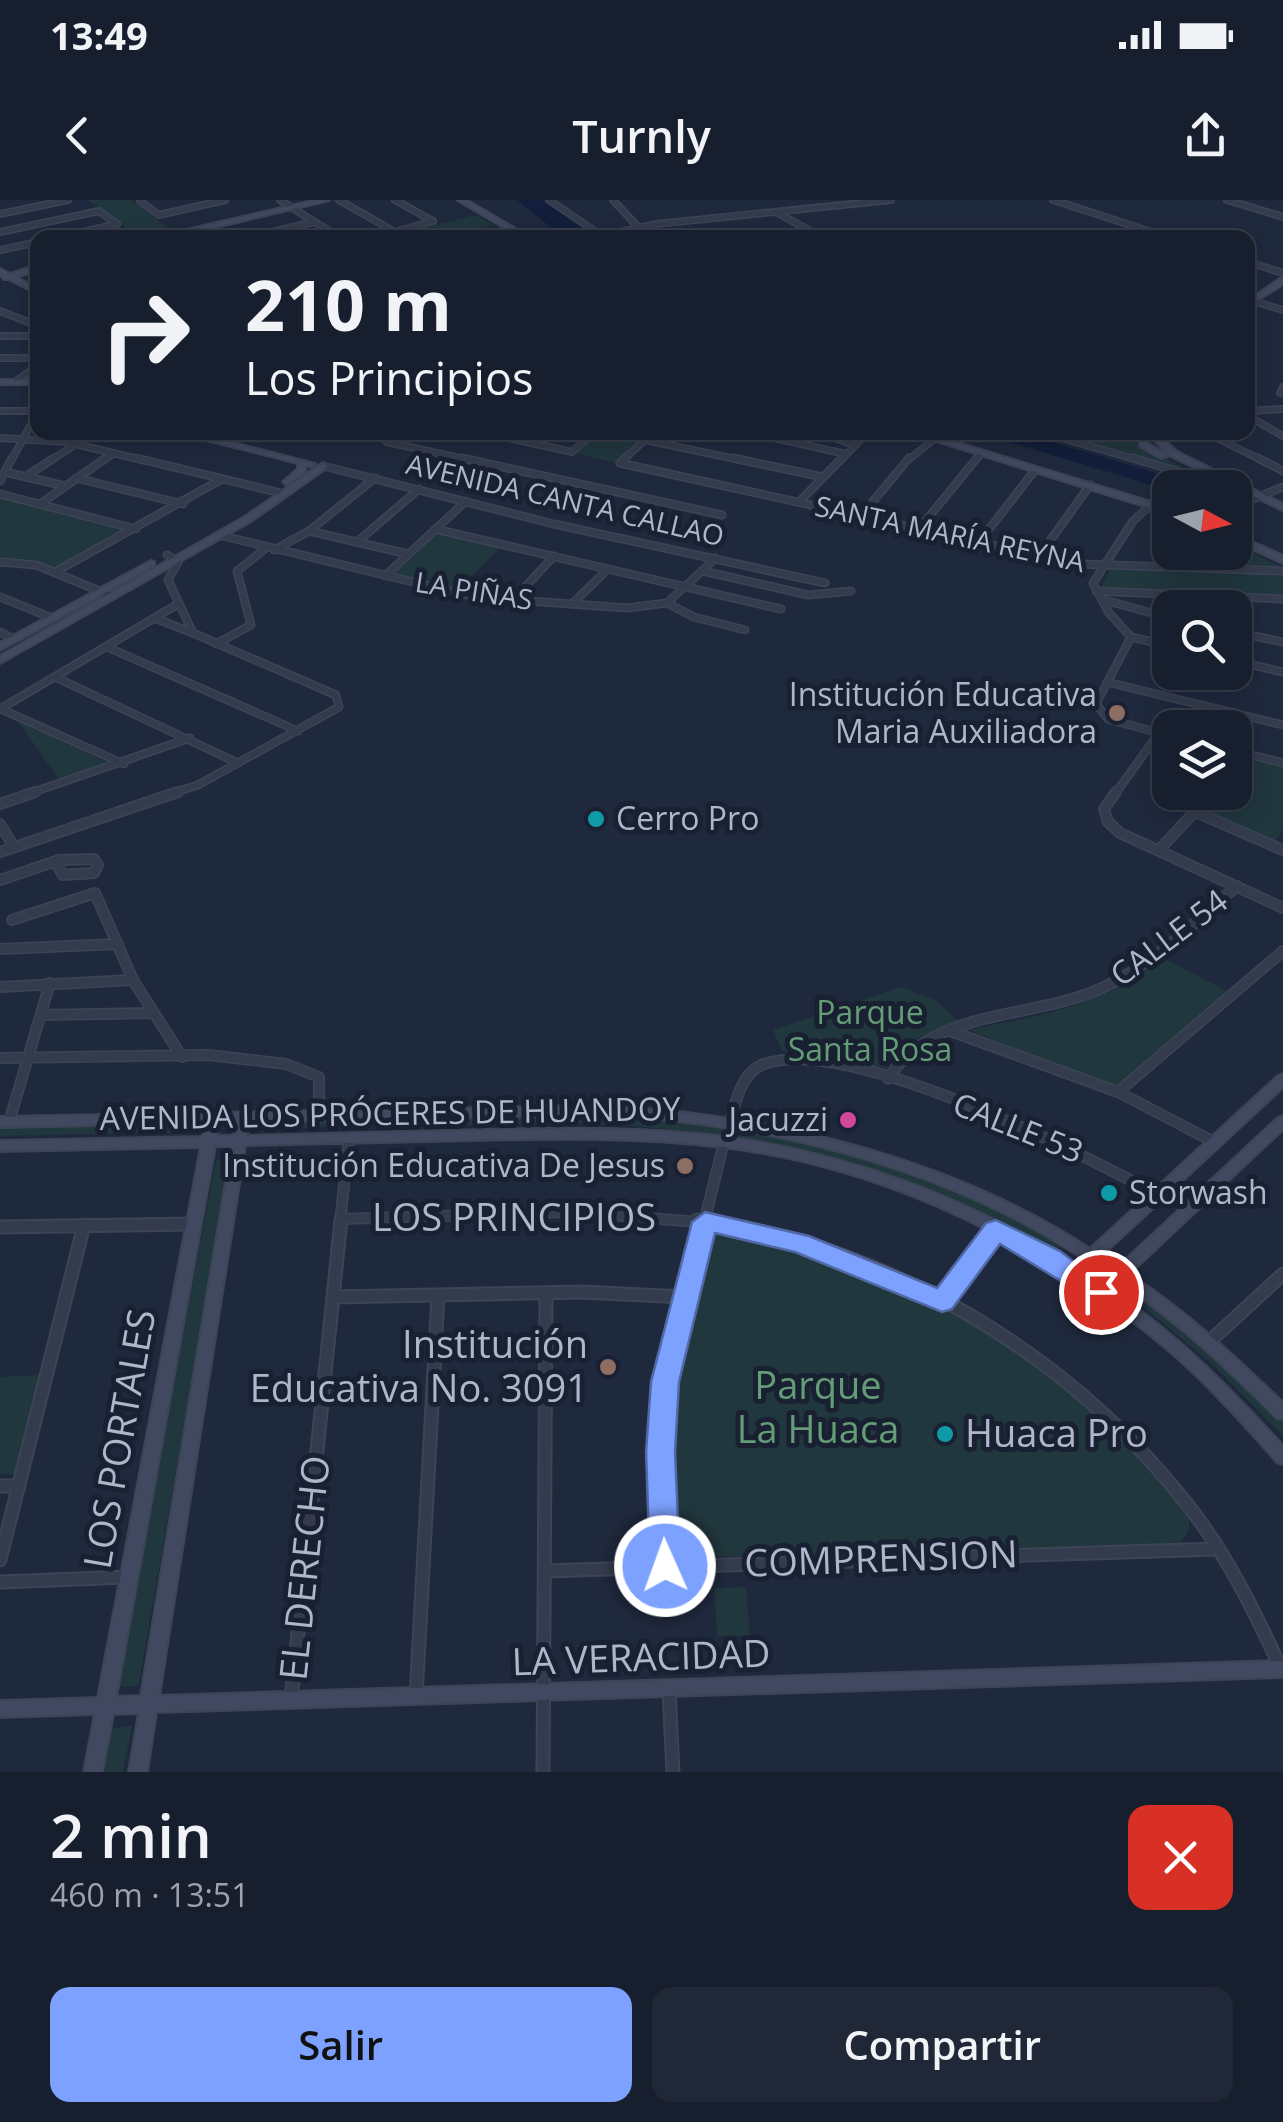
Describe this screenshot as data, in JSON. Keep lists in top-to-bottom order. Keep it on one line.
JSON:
{"streets":{"main road":["AVENIDA CANTA CALLAO","AVENIDA LOS PRÓCERES DE HUANDOY","LOS PORTALES","LA VERACIDAD"],"street":["SANTA MARÍA REYNA","LA PIÑAS","CALLE 54","CALLE 53","LOS PRINCIPIOS","COMPRENSION","EL DERECHO"]},"crossings":[["CALLE 54","CALLE 53"],["AVENIDA LOS PRÓCERES DE HUANDOY","CALLE 53"],["AVENIDA LOS PRÓCERES DE HUANDOY","LOS PORTALES"],["AVENIDA LOS PRÓCERES DE HUANDOY","EL DERECHO"],["LOS PRINCIPIOS","COMPRENSION"],["LOS PRINCIPIOS","EL DERECHO"],["LOS PRINCIPIOS","LA VERACIDAD"],["LOS PORTALES","LA VERACIDAD"],["EL DERECHO","LA VERACIDAD"]],"parks":["Parque Santa Rosa","Parque La Huaca"],"places":["Institución Educativa Maria Auxiliadora","Cerro Pro","Jacuzzi","Institución Educativa De Jesus","Storwash","Institución Educativa No. 3091","Huaca Pro"],"north":"right","page":{"status":"13:49","header":"Turnly","turn":["210 m","Los Principios"],"heading":["2 min","460 m · 13:51"],"buttons":["Salir","Compartir"]}}
